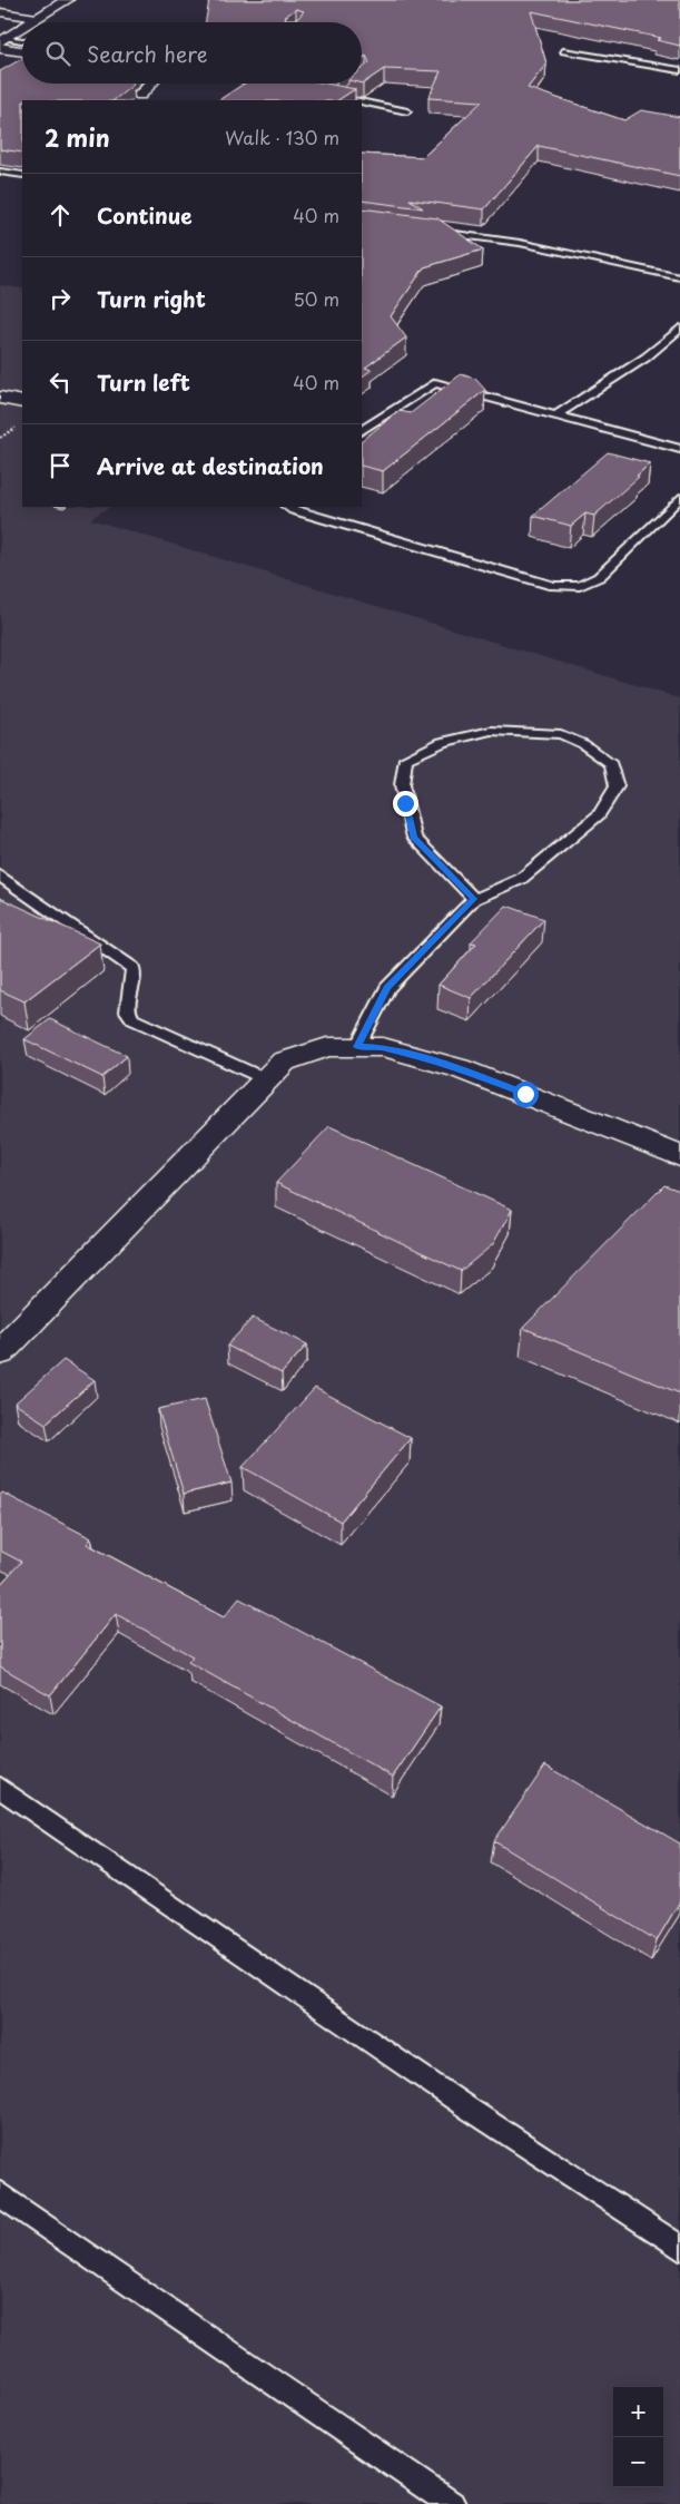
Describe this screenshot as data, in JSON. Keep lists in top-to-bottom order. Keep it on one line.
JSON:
{"page":{"search":"Search here","heading":["2 min","Walk · 130 m"],"list":[["Continue","40 m"],["Turn right","50 m"],["Turn left","40 m"],"Arrive at destination"],"map_buttons":["+","−"]}}
